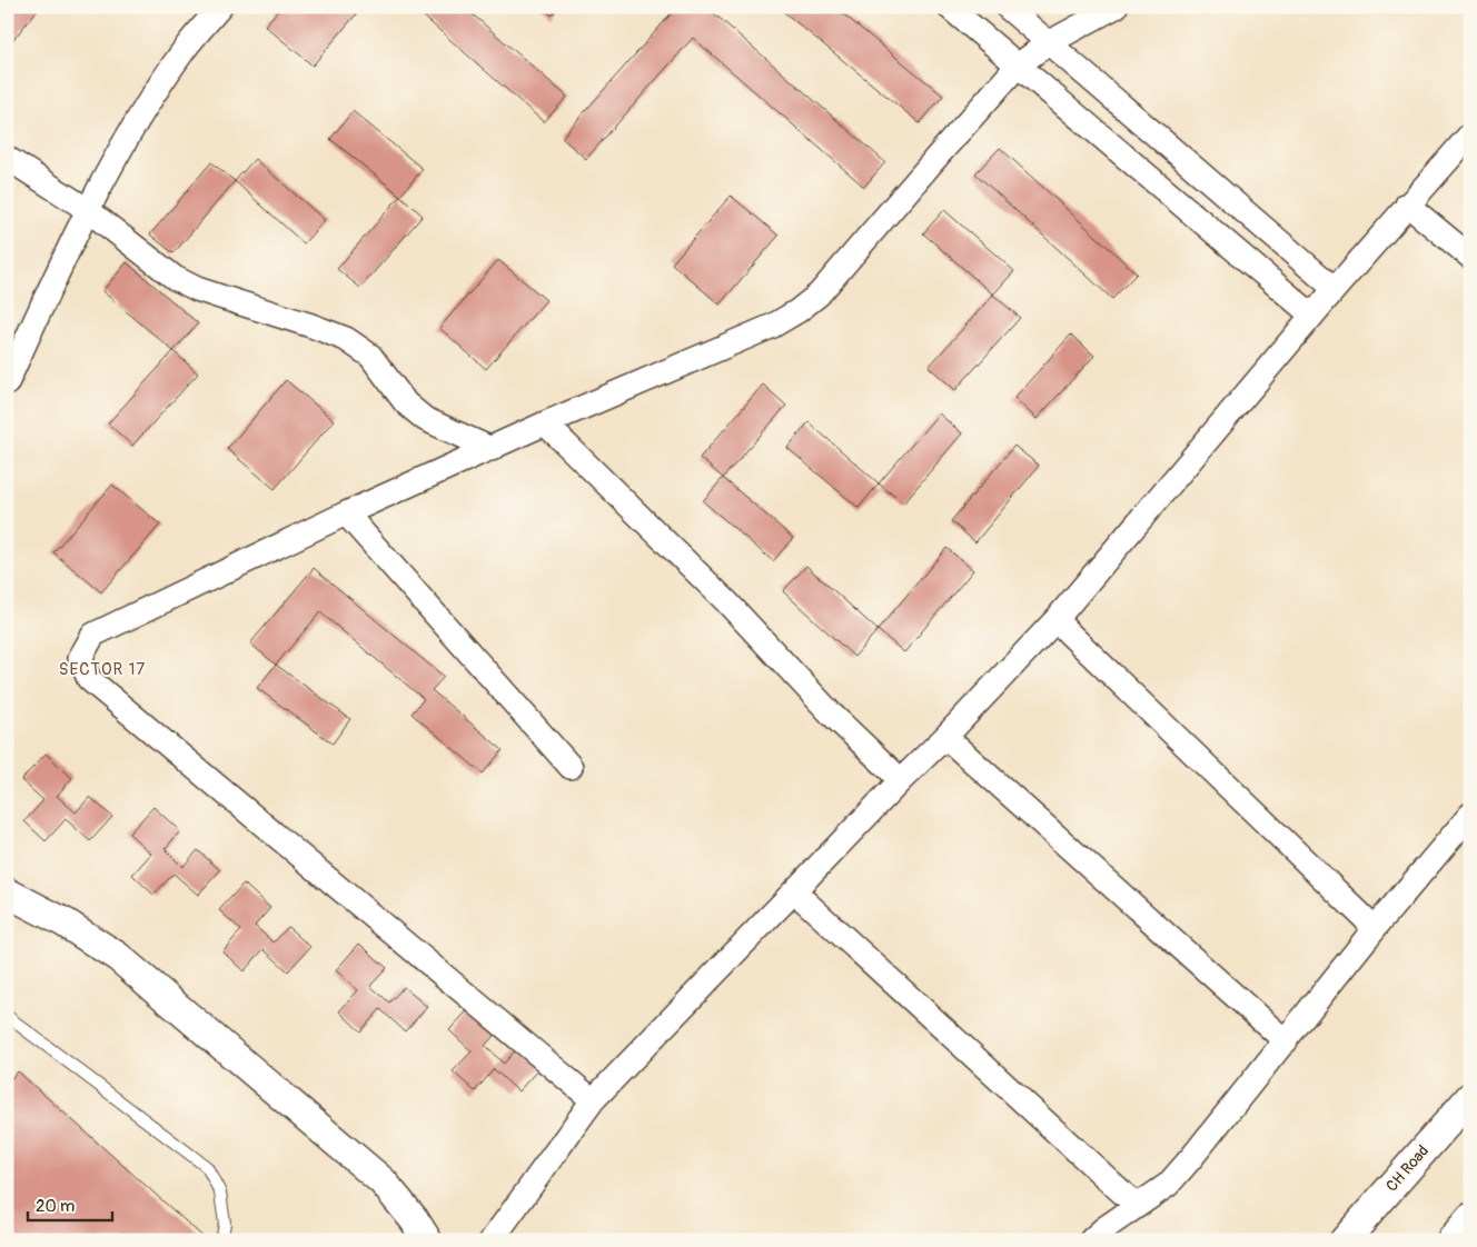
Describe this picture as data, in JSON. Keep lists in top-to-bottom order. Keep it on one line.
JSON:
{"streets":{"street":["CH Road"]},"districts":["SECTOR 17"],"scale_bar":"20 m"}
